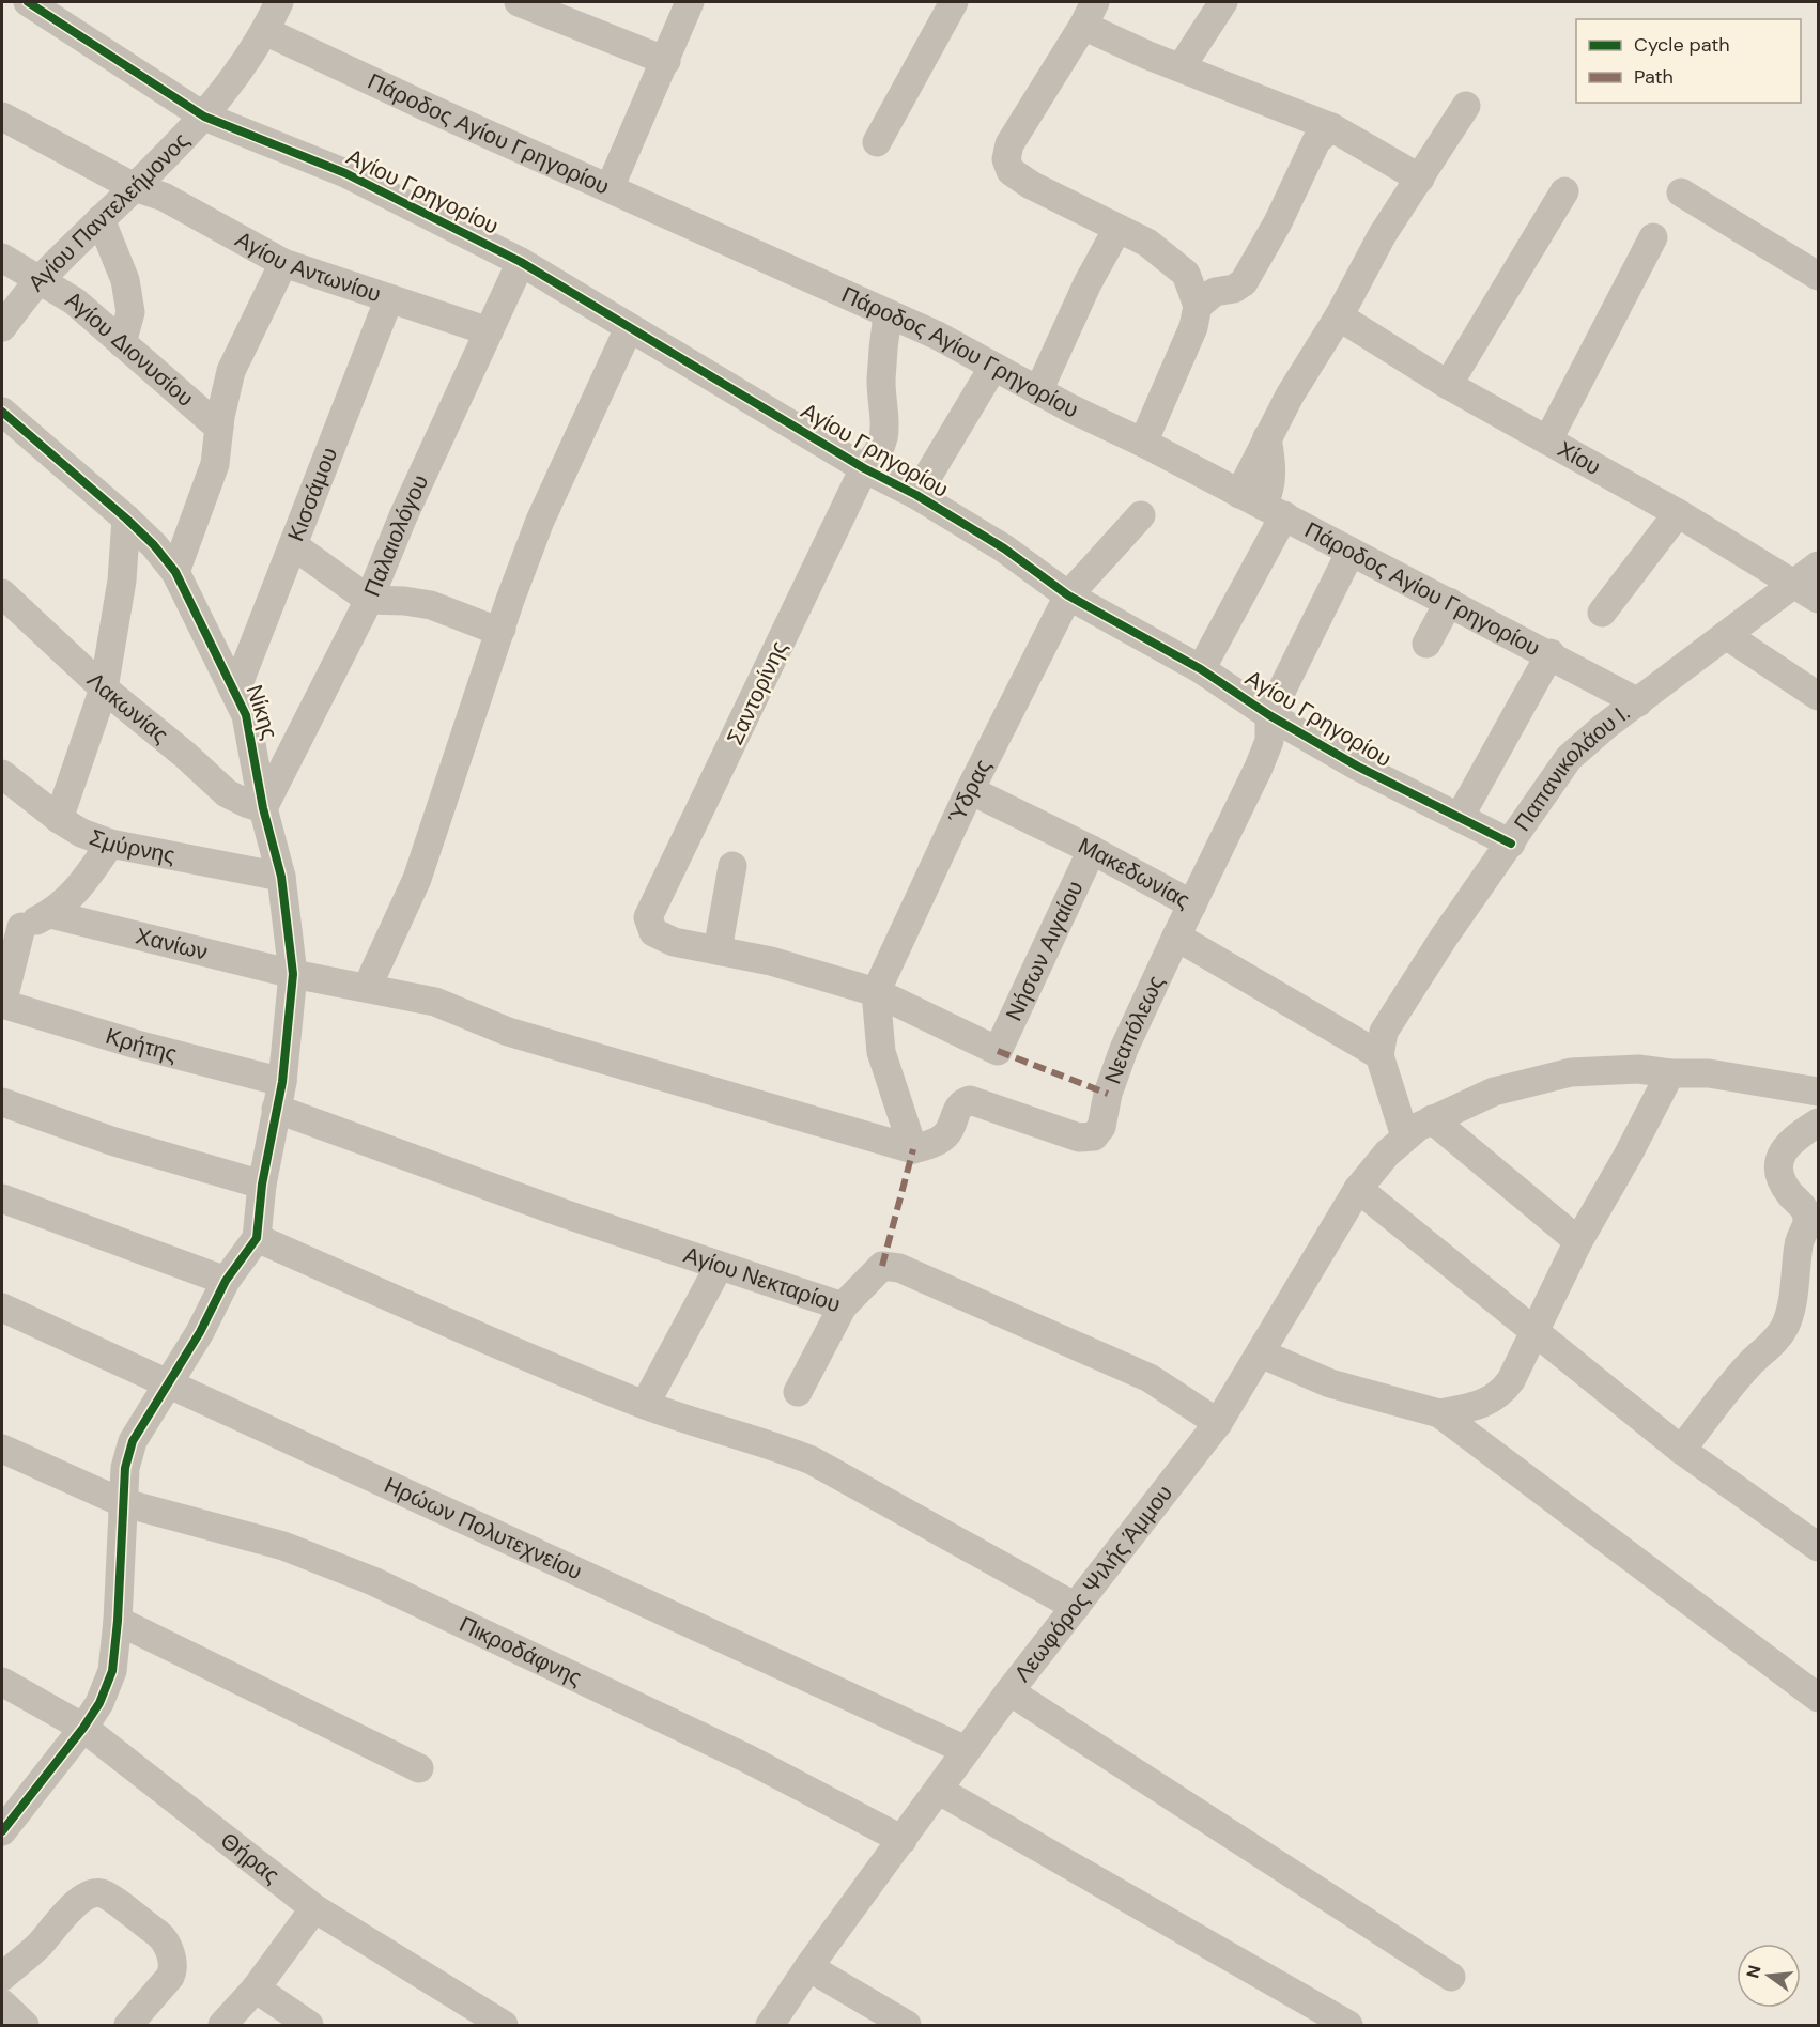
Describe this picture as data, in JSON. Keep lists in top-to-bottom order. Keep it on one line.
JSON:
{"streets":{"street":["Πάροδος Αγίου Γρηγορίου","Αγίου Γρηγορίου","Αγίου Παντελεήμονος","Αγίου Αντωνίου","Αγίου Διονυσίου","Χίου","Κισσάμου","Παλαιολόγου","Σαντορίνης","Λακωνίας","Νίκης","Παπανικολάου Ι.","Ύδρας","Σμύρνης","Μακεδωνίας","Χανίων","Νήσων Αιγαίου","Νεαπόλεως","Κρήτης","Αγίου Νεκταρίου","Ηρώων Πολυτεχνείου","Λεωφόρος Ψιλής Άμμου","Πικροδάφνης","Θήρας"]},"crossings":[["Πάροδος Αγίου Γρηγορίου","Αγίου Παντελεήμονος"],["Πάροδος Αγίου Γρηγορίου","Σαντορίνης"],["Πάροδος Αγίου Γρηγορίου","Παπανικολάου Ι."],["Αγίου Γρηγορίου","Αγίου Παντελεήμονος"],["Αγίου Γρηγορίου","Παλαιολόγου"],["Αγίου Γρηγορίου","Σαντορίνης"],["Αγίου Γρηγορίου","Παπανικολάου Ι."],["Αγίου Γρηγορίου","Ύδρας"],["Αγίου Παντελεήμονος","Αγίου Αντωνίου"],["Αγίου Παντελεήμονος","Αγίου Διονυσίου"],["Αγίου Αντωνίου","Κισσάμου"],["Αγίου Αντωνίου","Παλαιολόγου"],["Χίου","Παπανικολάου Ι."],["Κισσάμου","Νίκης"],["Παλαιολόγου","Λακωνίας"],["Παλαιολόγου","Νίκης"],["Λακωνίας","Νίκης"],["Νίκης","Σμύρνης"],["Νίκης","Χανίων"],["Νίκης","Κρήτης"],["Νίκης","Αγίου Νεκταρίου"],["Παπανικολάου Ι.","Μακεδωνίας"],["Ύδρας","Μακεδωνίας"],["Ύδρας","Νήσων Αιγαίου"],["Μακεδωνίας","Νήσων Αιγαίου"],["Μακεδωνίας","Νεαπόλεως"],["Χανίων","Νεαπόλεως"],["Κρήτης","Αγίου Νεκταρίου"],["Αγίου Νεκταρίου","Λεωφόρος Ψιλής Άμμου"],["Ηρώων Πολυτεχνείου","Λεωφόρος Ψιλής Άμμου"],["Λεωφόρος Ψιλής Άμμου","Πικροδάφνης"]],"legend":["Cycle path","Path"],"north":"left"}
